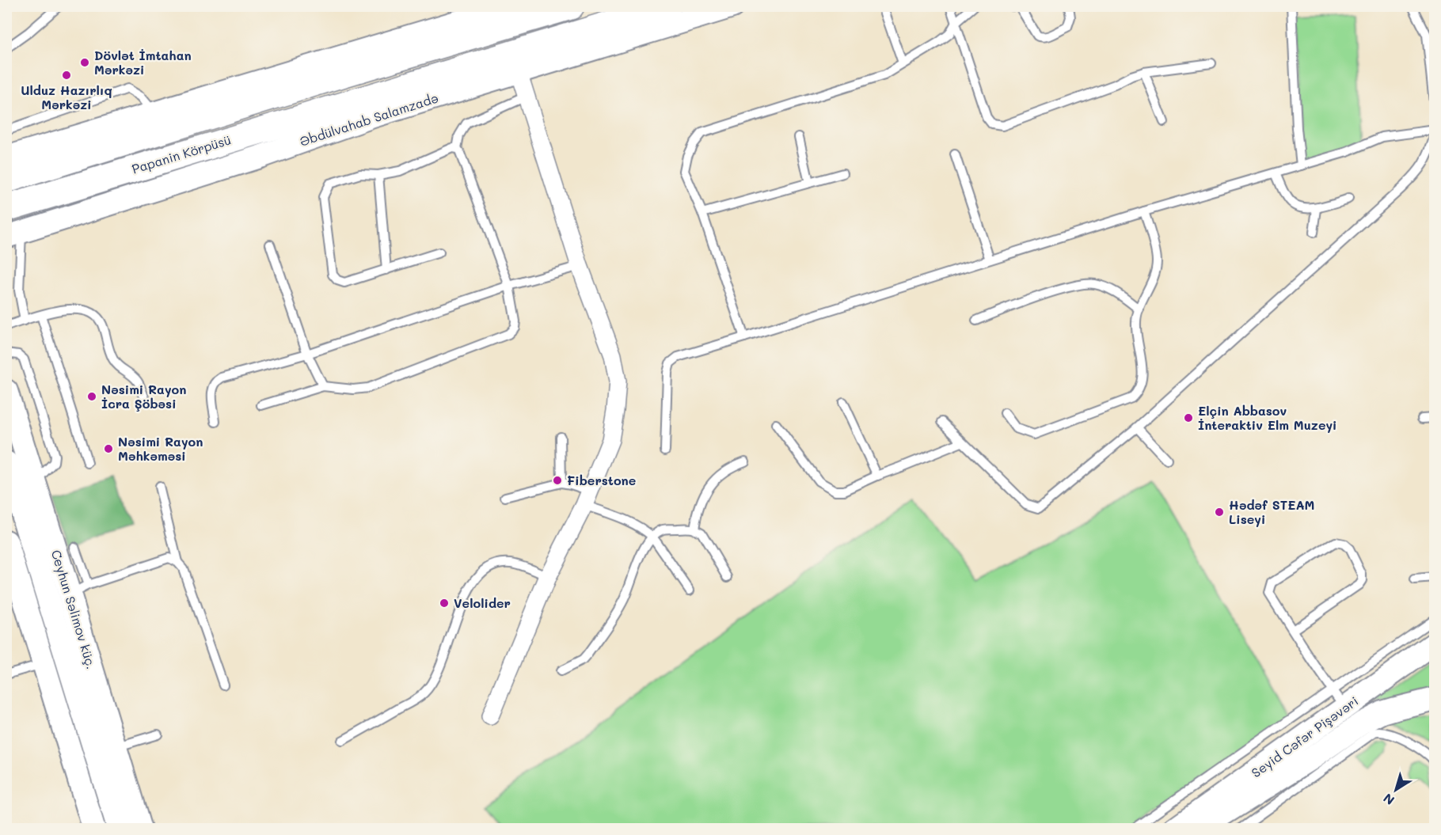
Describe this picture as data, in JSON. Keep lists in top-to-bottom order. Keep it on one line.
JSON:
{"streets":{"main road":["Əbdülvahab Salamzadə","Papanin Körpüsü","Ceyhun Səlimov küç.","Seyid Cəfər Pişəvəri"]},"crossings":[["Əbdülvahab Salamzadə","Papanin Körpüsü"]],"places":["Dövlət İmtahan Mərkəzi","Ulduz Hazırlıq Mərkəzi","Nəsimi Rayon İcra Şöbəsi","Elçin Abbasov İnteraktiv Elm Muzeyi","Nəsimi Rayon Məhkəməsi","Fiberstone","Hədəf STEAM Liseyi","Velolider"],"north":"bottom left"}
